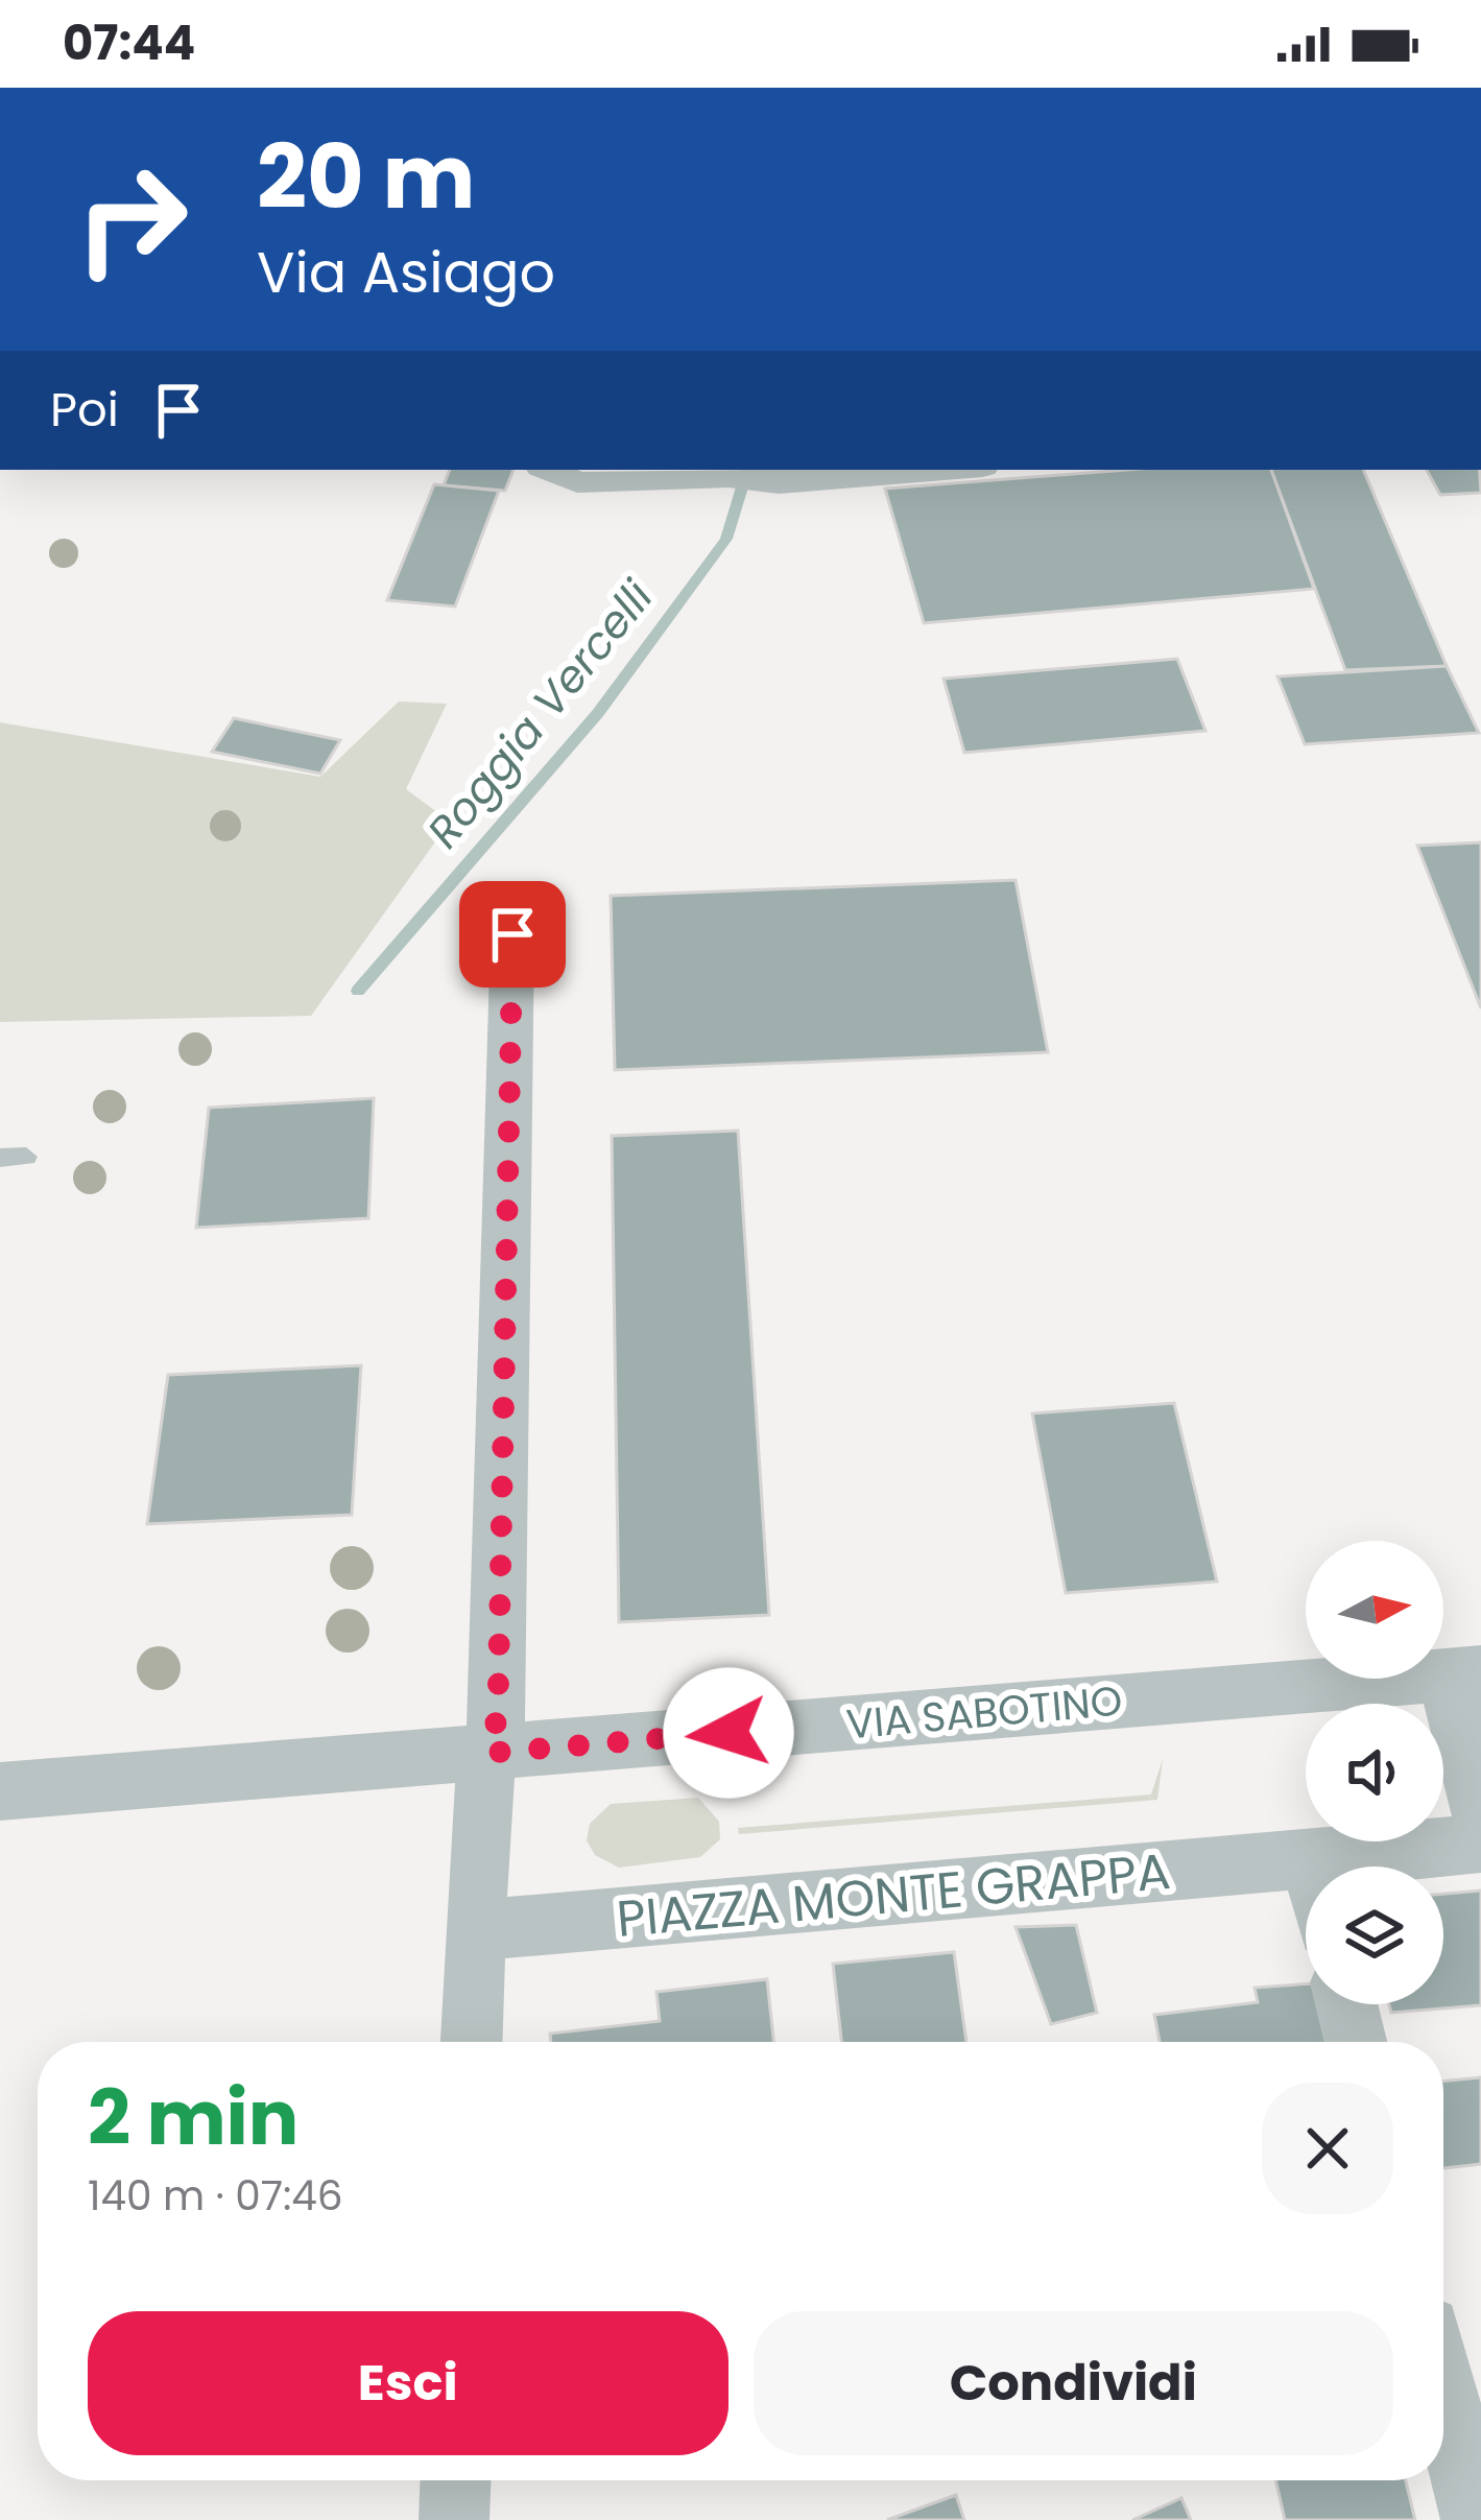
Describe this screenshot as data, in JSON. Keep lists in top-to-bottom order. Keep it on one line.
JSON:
{"streets":{"street":["VIA SABOTINO","PIAZZA MONTE GRAPPA"]},"water":["Roggia Vercelli"],"north":"right","page":{"status":"07:44","turn":["20 m","Via Asiago"],"then":"Poi","heading":["2 min","140 m · 07:46"],"buttons":["Esci","Condividi"]}}
